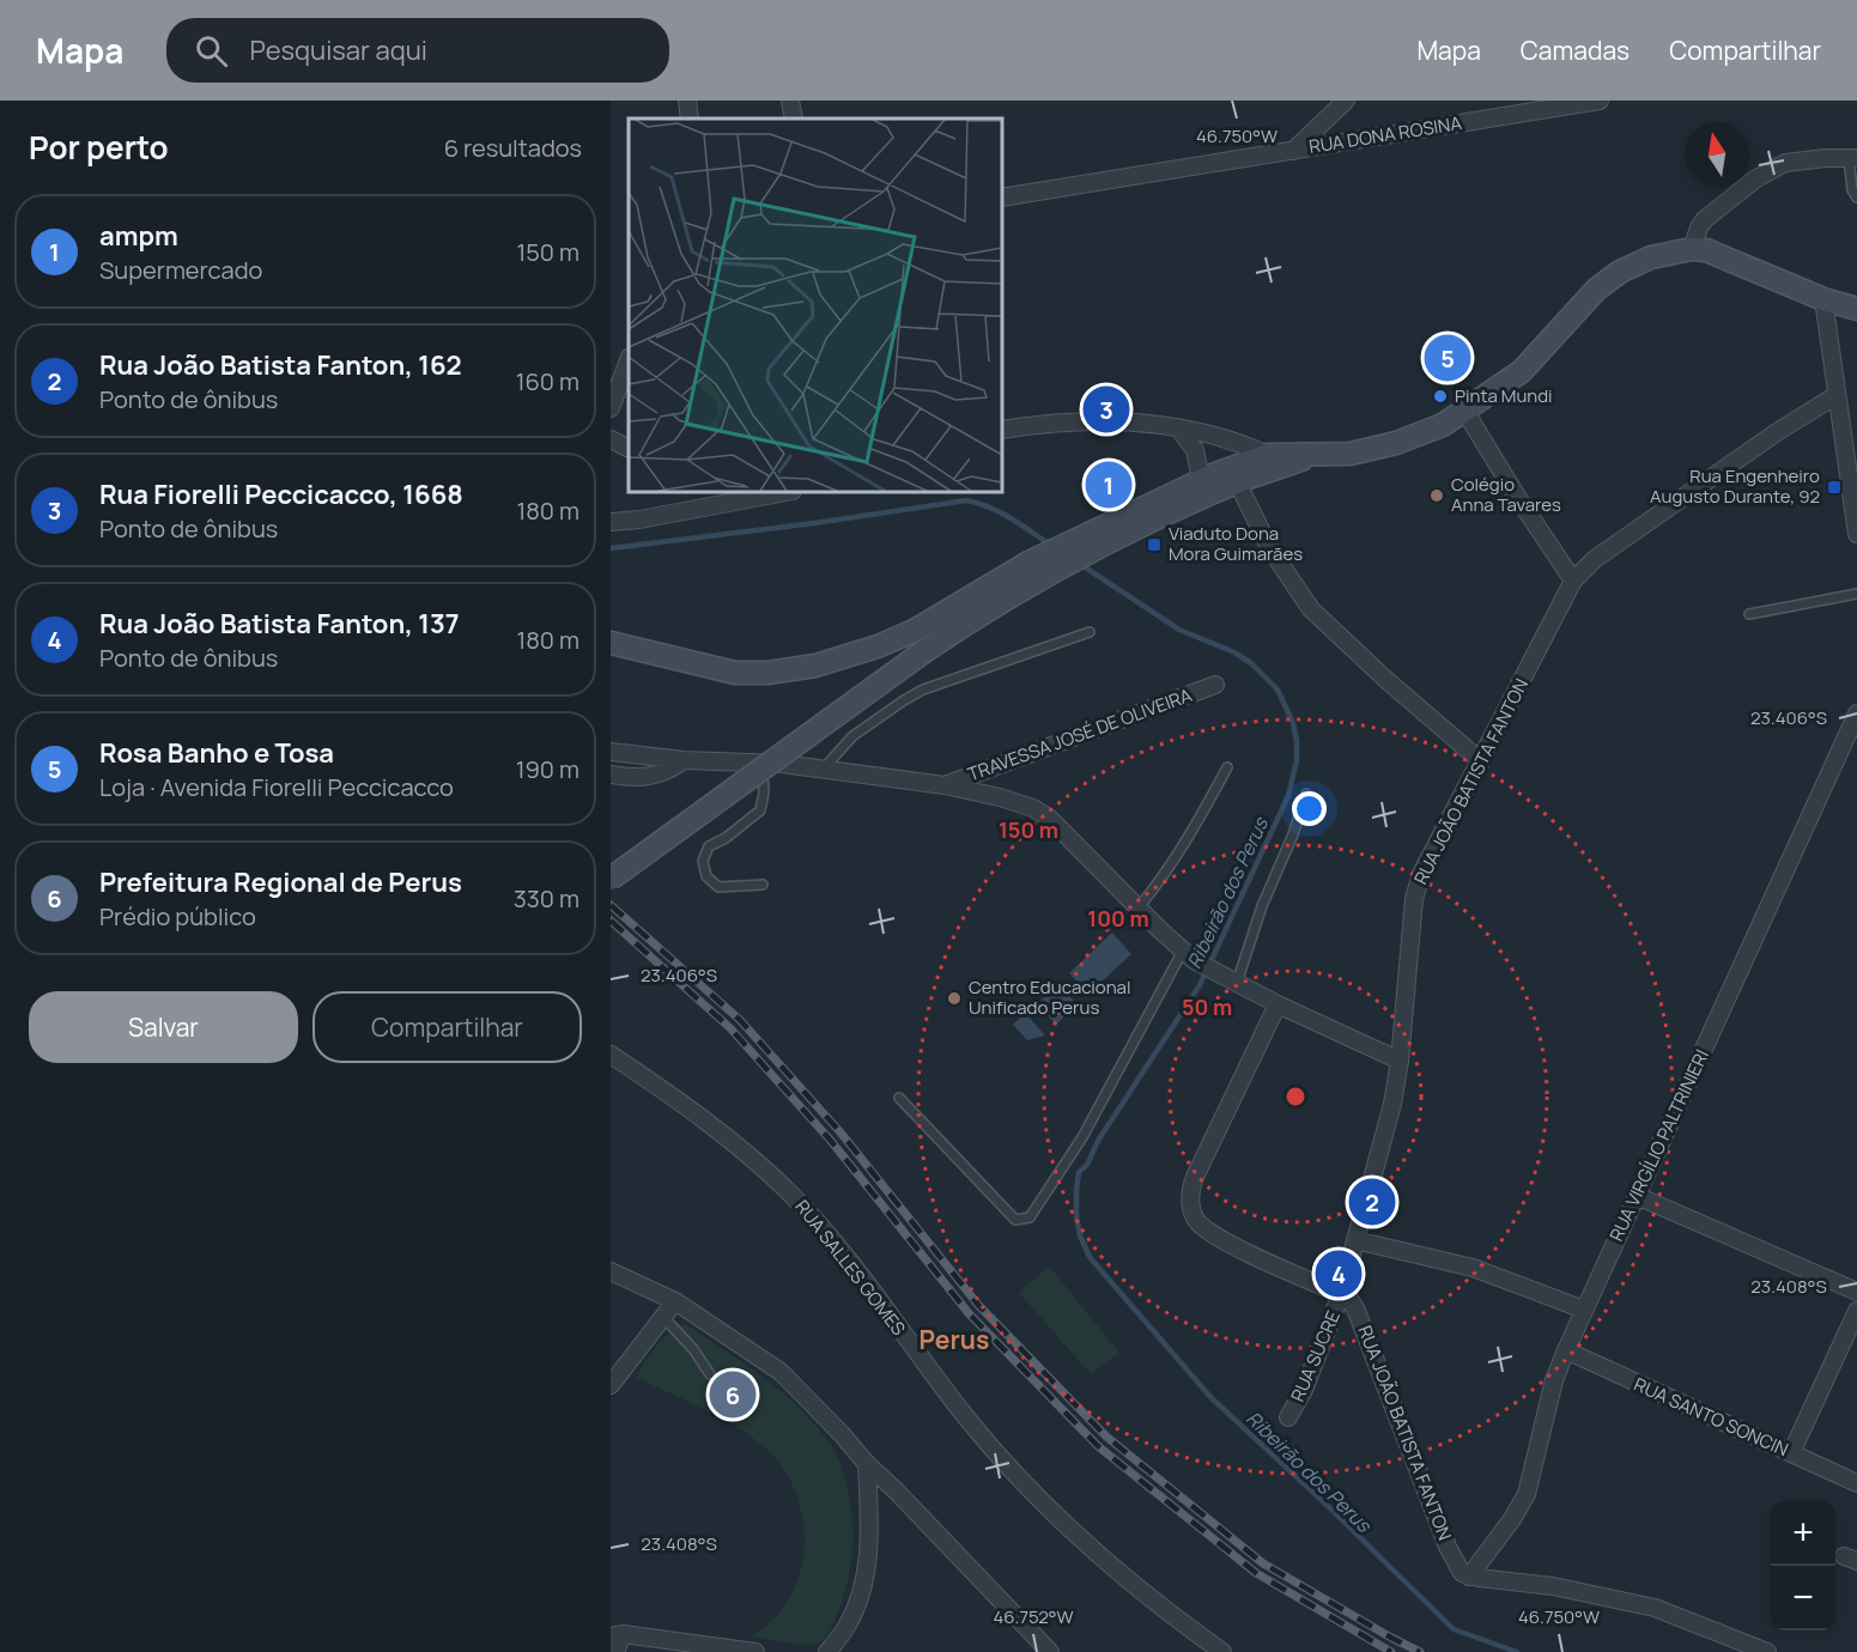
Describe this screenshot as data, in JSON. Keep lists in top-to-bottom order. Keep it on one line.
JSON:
{"streets":{"street":["RUA DONA ROSINA","TRAVESSA JOSÉ DE OLIVEIRA","RUA JOÃO BATISTA FANTON","RUA VIRGÍLIO PALTRINIERI","RUA SALLES GOMES","RUA SUCRE","RUA SANTO SONCIN"]},"crossings":[["RUA JOÃO BATISTA FANTON","RUA VIRGÍLIO PALTRINIERI"],["RUA JOÃO BATISTA FANTON","RUA SUCRE"],["RUA VIRGÍLIO PALTRINIERI","RUA SANTO SONCIN"]],"districts":["Perus"],"water":["Ribeirão dos Perus"],"places":{"other":["Pinta Mundi","Colégio Anna Tavares","Centro Educacional Unificado Perus"],"transit":["Rua Engenheiro Augusto Durante, 92","Viaduto Dona Mora Guimarães"]},"north":"top","page":{"header":"Mapa","search":"Pesquisar aqui","nav":["Mapa","Camadas","Compartilhar"],"heading":["Por perto","6 resultados"],"list":[{"mark":"1","name":"ampm","note":"Supermercado","value":"150 m"},{"mark":"2","name":"Rua João Batista Fanton, 162","note":"Ponto de ônibus","value":"160 m"},{"mark":"3","name":"Rua Fiorelli Peccicacco, 1668","note":"Ponto de ônibus","value":"180 m"},{"mark":"4","name":"Rua João Batista Fanton, 137","note":"Ponto de ônibus","value":"180 m"},{"mark":"5","name":"Rosa Banho e Tosa","note":"Loja · Avenida Fiorelli Peccicacco","value":"190 m"},{"mark":"6","name":"Prefeitura Regional de Perus","note":"Prédio público","value":"330 m"}],"pins":["5","3","1","2","4","6"],"buttons":["Salvar","Compartilhar"],"map_buttons":["+","−"]},"coordinates":["46.750°W","23.406°S","23.408°S","46.752°W"],"rings":["150 m","100 m","50 m"]}
